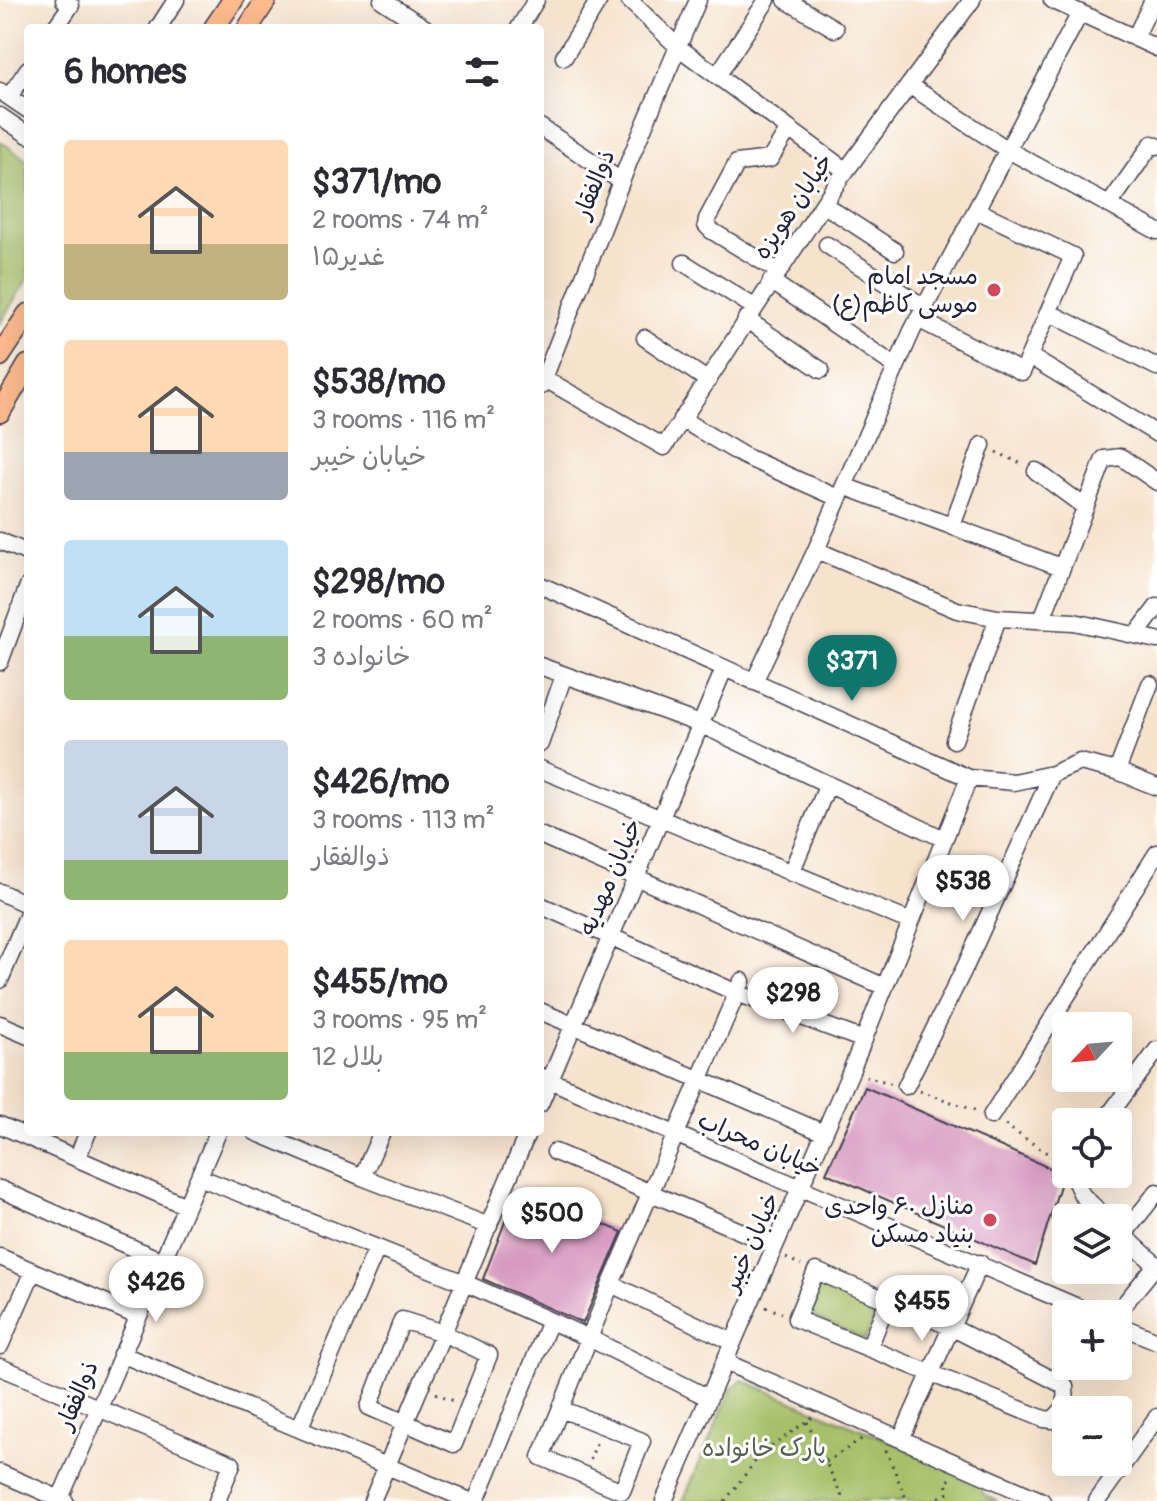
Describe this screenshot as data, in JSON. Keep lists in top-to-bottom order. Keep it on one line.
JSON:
{"streets":{"street":["ذوالفقار","خیابان هویزه","خیابان مهدیه","خیابان محراب","خیابان خیبر"]},"crossings":[["خیابان مهدیه","خیابان محراب"],["خیابان محراب","خیابان خیبر"]],"parks":["پارک خانواده"],"places":["مسجد امام موسی کاظم(ع)","منازل ۶۰ واحدی بنیاد مسکن"],"north":"bottom left","page":{"heading":"6 homes","list":[{"name":"$371/mo","note":"2 rooms · 74 m² · غدیر۱۵"},{"name":"$538/mo","note":"3 rooms · 116 m² · خیابان خیبر"},{"name":"$298/mo","note":"2 rooms · 60 m² · خانواده 3"},{"name":"$426/mo","note":"3 rooms · 113 m² · ذوالفقار"},{"name":"$455/mo","note":"3 rooms · 95 m² · بلال 12"}],"price":["$371","$538","$298","$500","$426","$455"],"map_buttons":["+","−"]}}
